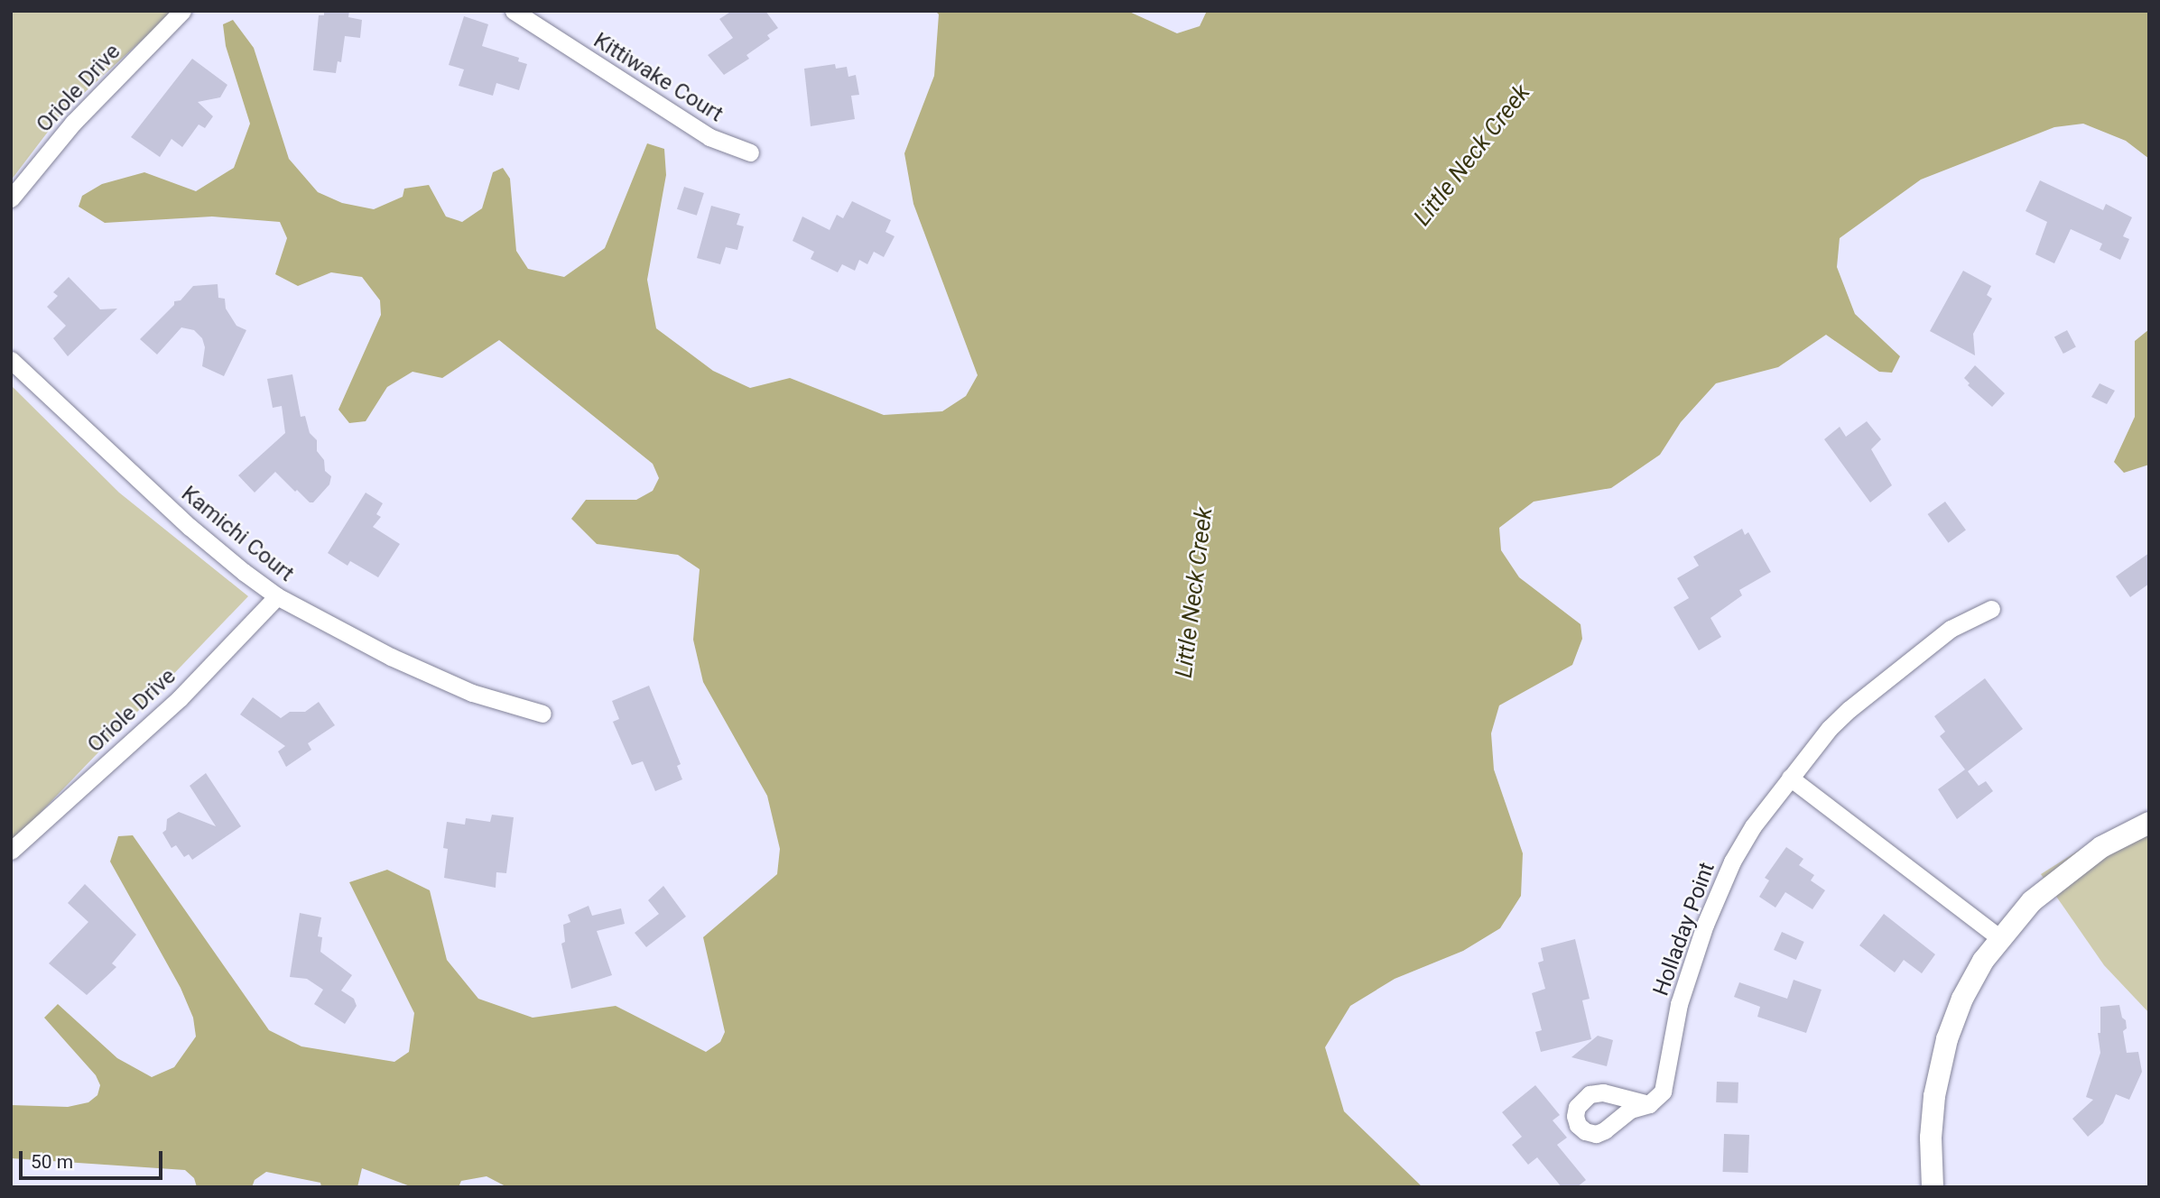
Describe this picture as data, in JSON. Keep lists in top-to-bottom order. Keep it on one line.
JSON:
{"streets":{"street":["Kittiwake Court","Oriole Drive","Kamichi Court","Holladay Point"]},"crossings":[["Oriole Drive","Kamichi Court"]],"water":["Little Neck Creek"],"scale_bar":"50 m"}
